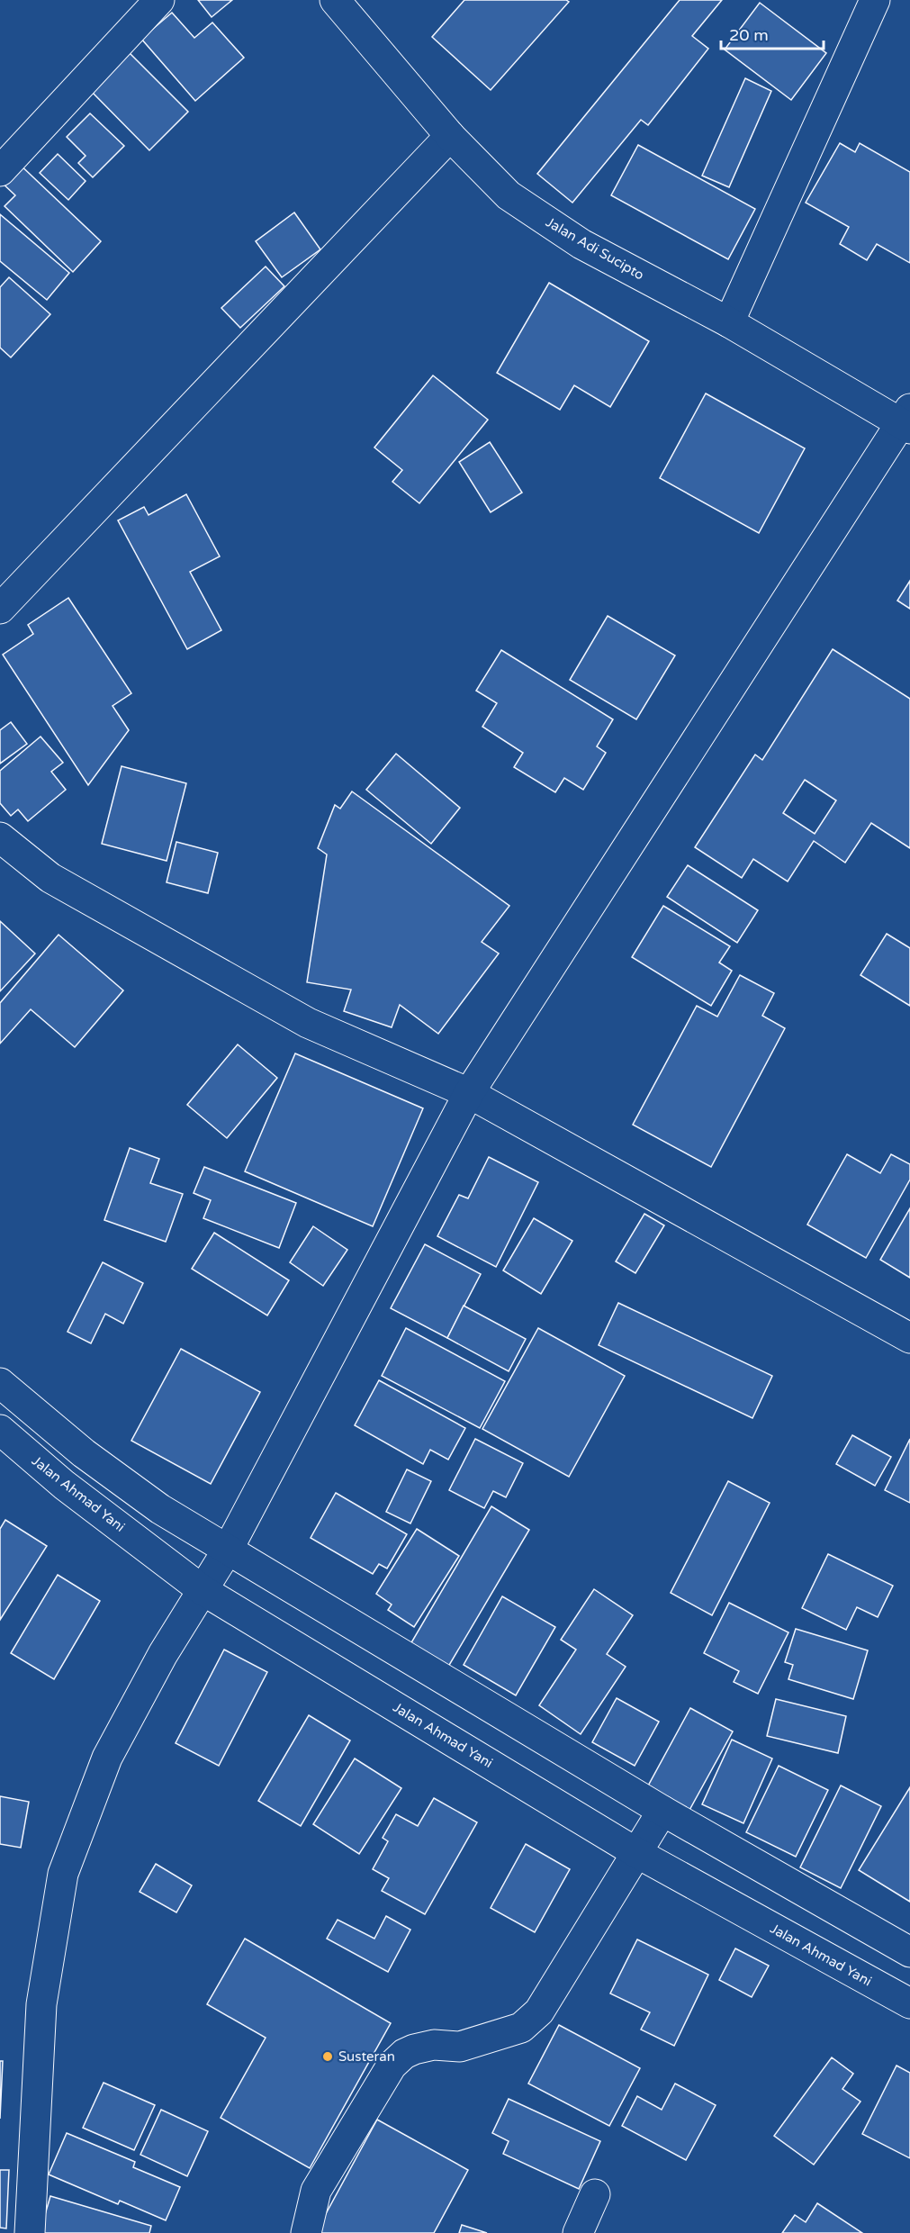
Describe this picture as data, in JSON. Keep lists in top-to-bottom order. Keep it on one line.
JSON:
{"streets":{"main road":["Jalan Adi Sucipto","Jalan Ahmad Yani"]},"places":["Susteran"],"scale_bar":"20 m"}
